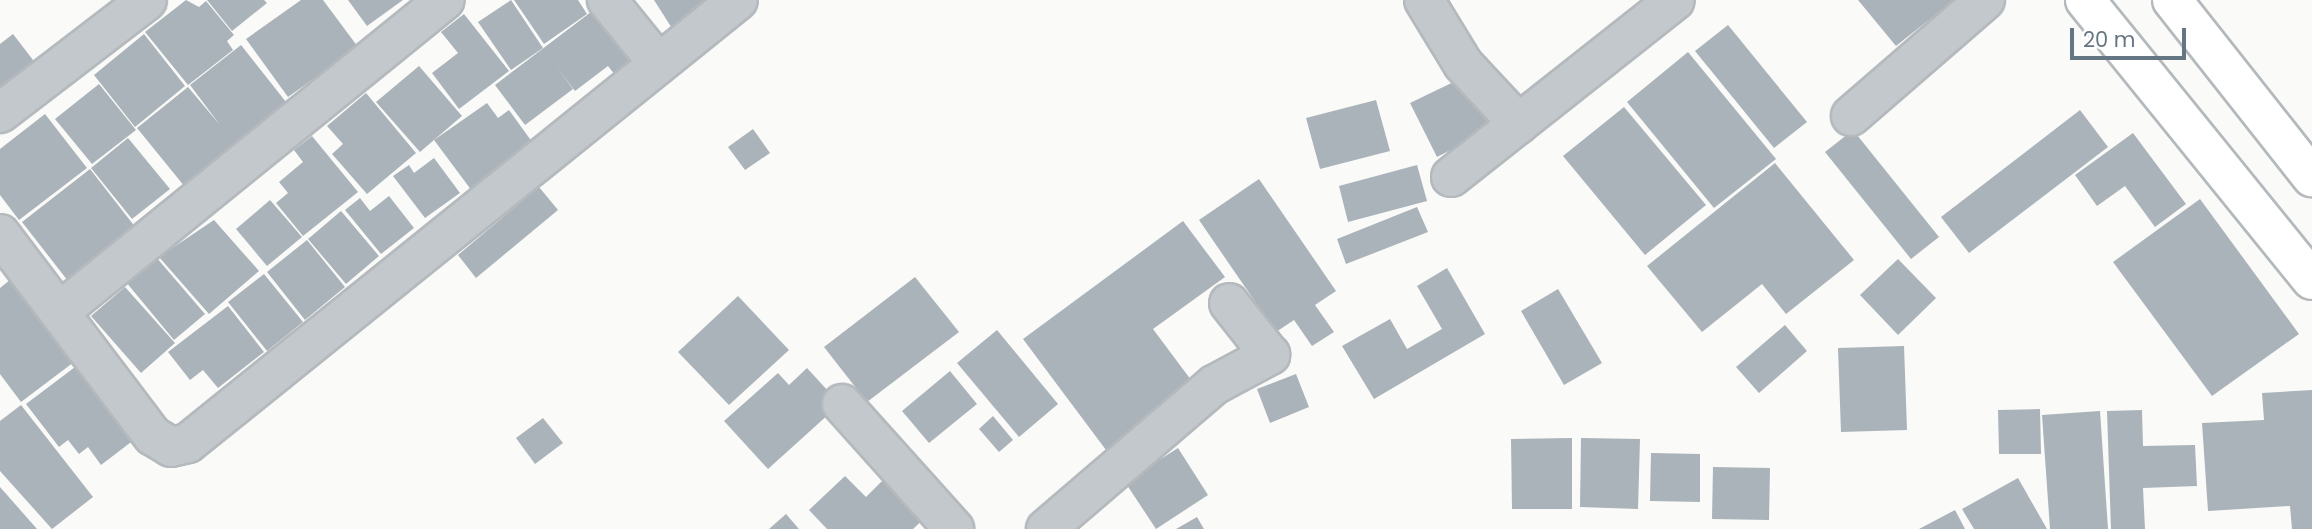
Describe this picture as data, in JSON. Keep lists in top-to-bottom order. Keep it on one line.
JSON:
{"scale_bar":"20 m"}
